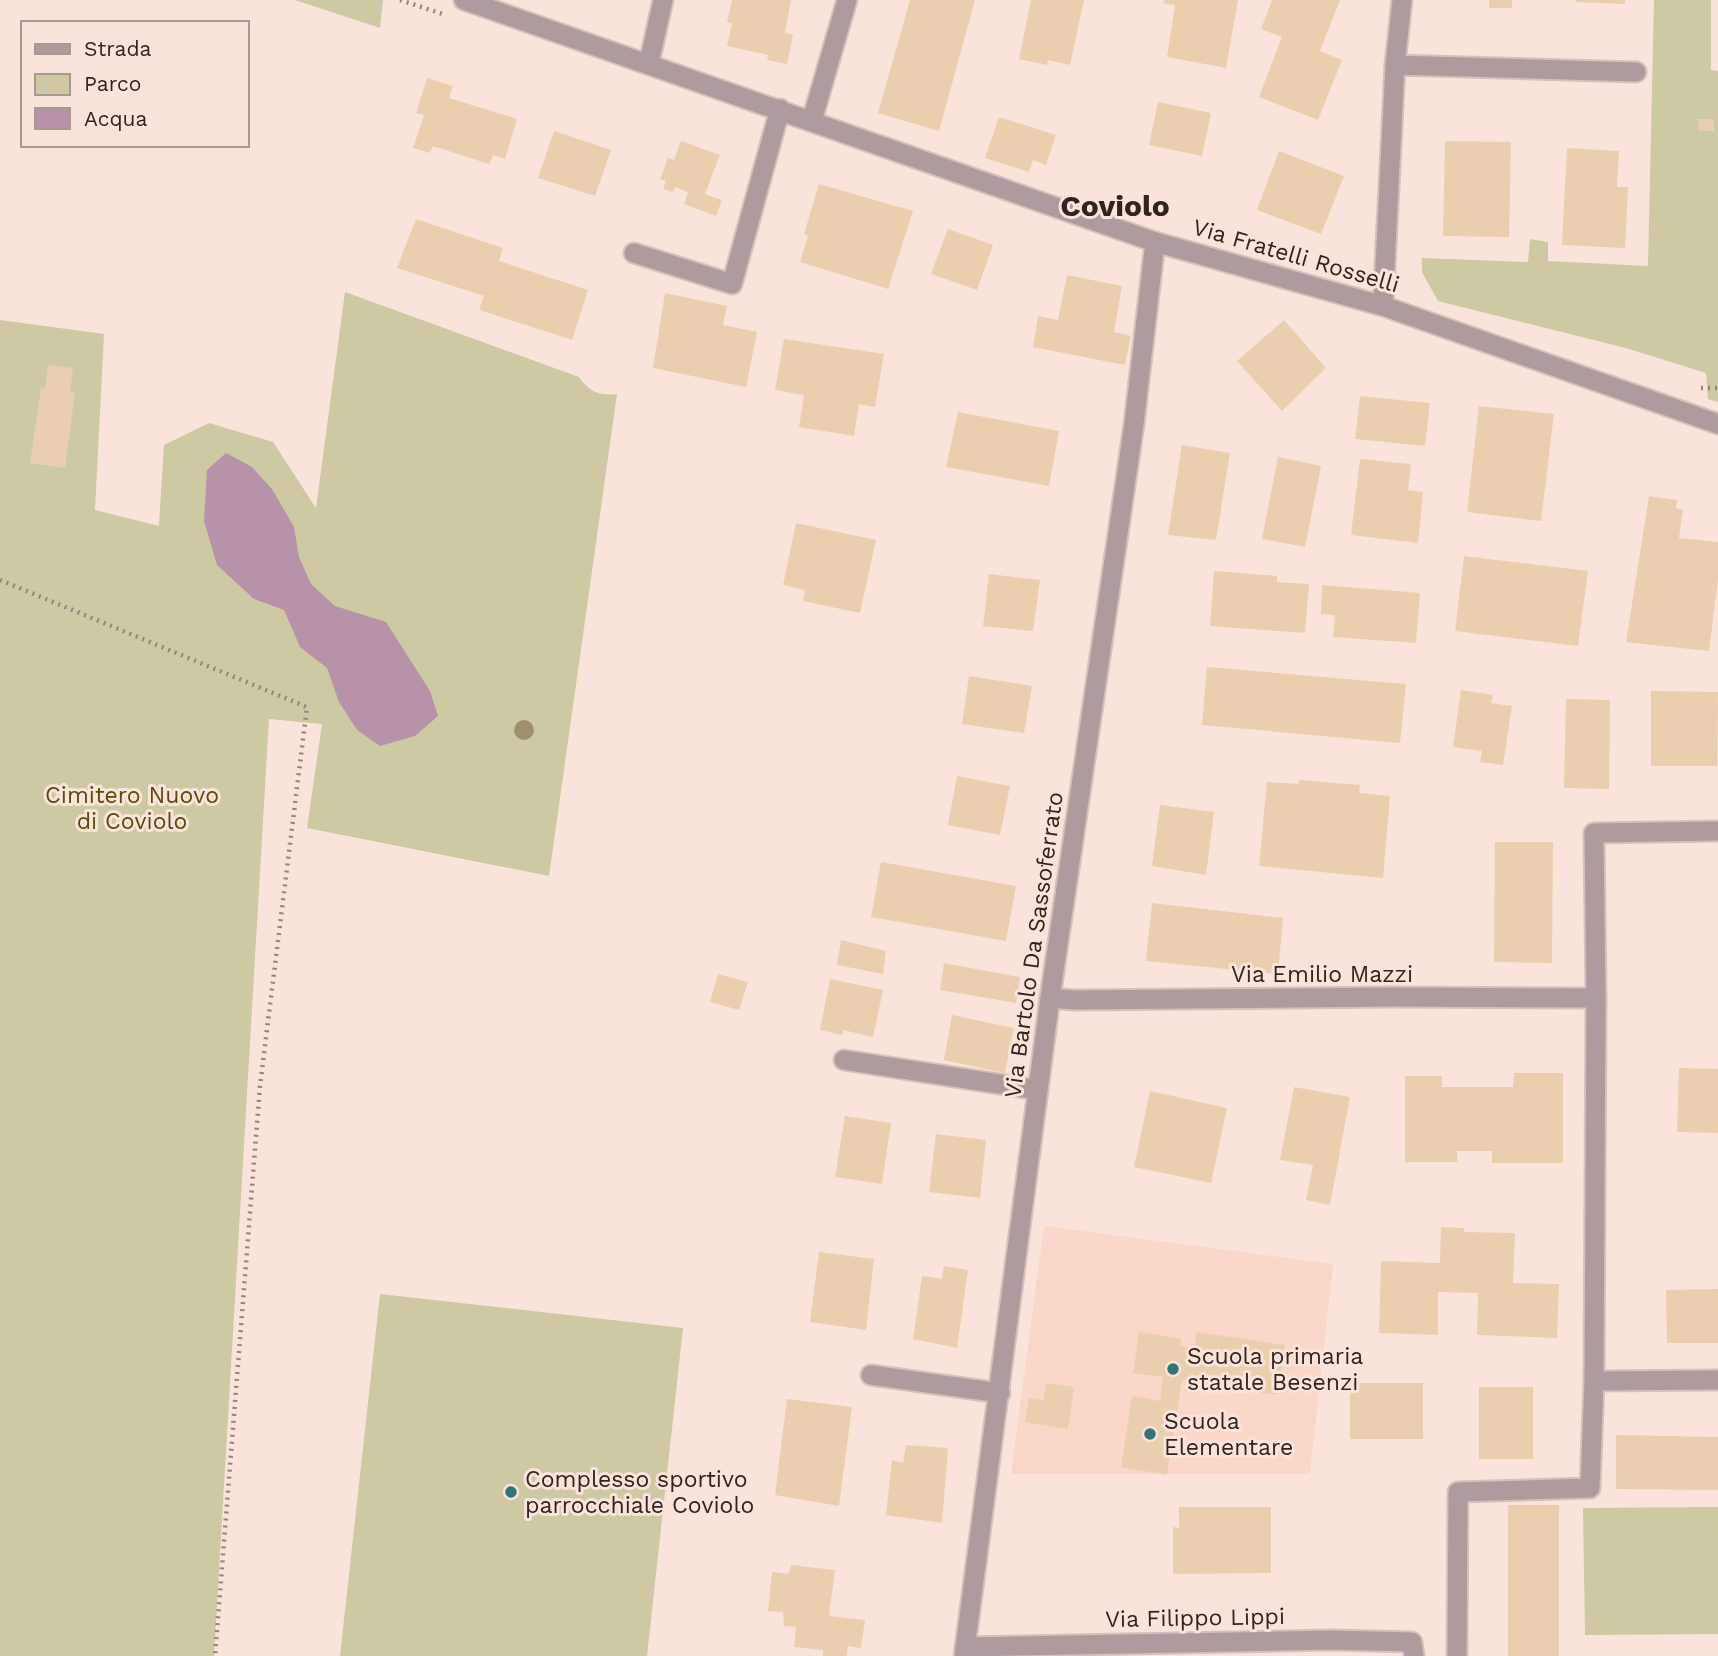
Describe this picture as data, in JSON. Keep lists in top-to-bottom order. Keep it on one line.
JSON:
{"streets":{"street":["Via Fratelli Rosselli","Via Bartolo Da Sassoferrato","Via Emilio Mazzi","Via Filippo Lippi"]},"crossings":[["Via Fratelli Rosselli","Via Bartolo Da Sassoferrato"],["Via Bartolo Da Sassoferrato","Via Emilio Mazzi"],["Via Bartolo Da Sassoferrato","Via Filippo Lippi"]],"districts":["Coviolo"],"parks":["Cimitero Nuovo di Coviolo"],"places":["Scuola primaria statale Besenzi","Scuola Elementare","Complesso sportivo parrocchiale Coviolo"],"legend":["Strada","Parco","Acqua"]}
